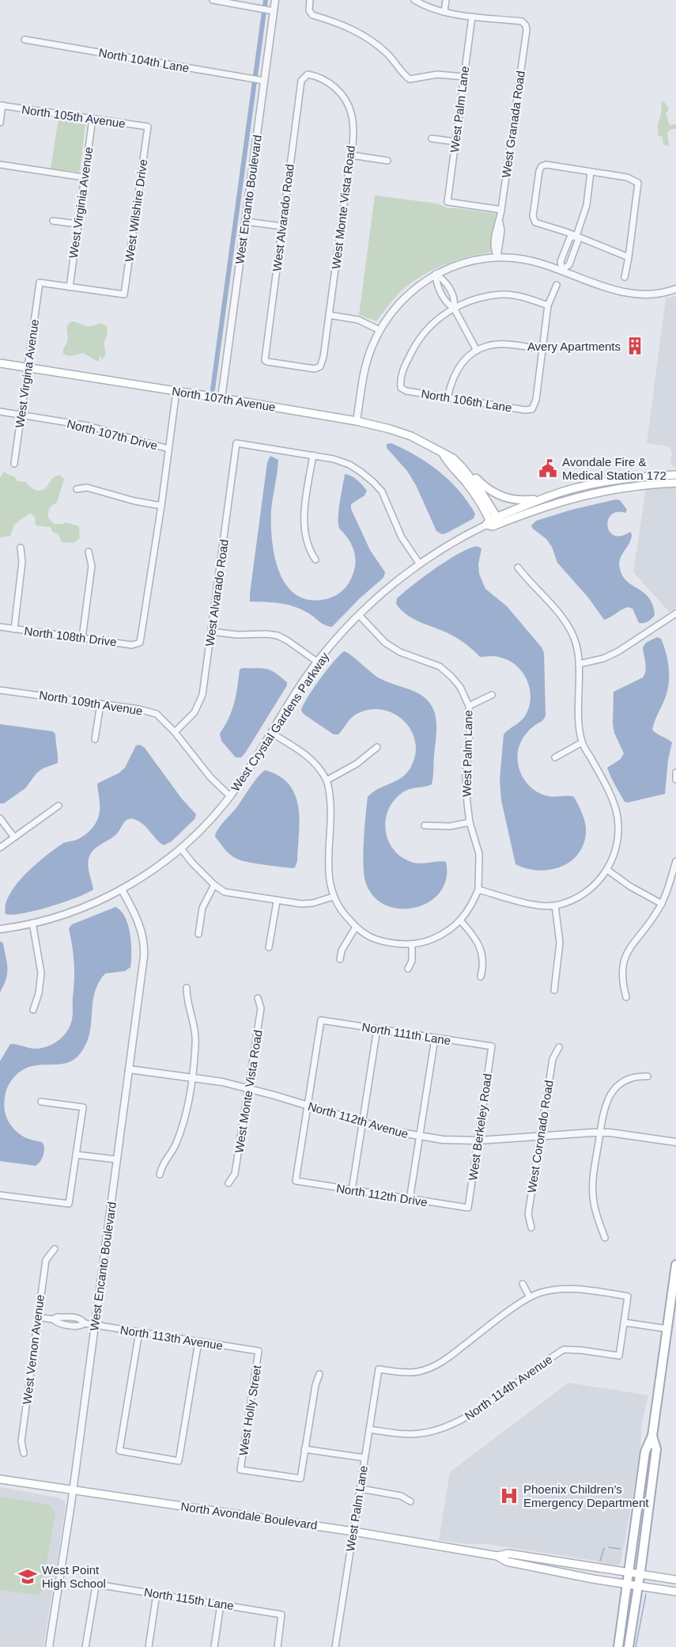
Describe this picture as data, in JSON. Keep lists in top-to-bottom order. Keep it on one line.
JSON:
{"streets":{"main road":["North 107th Avenue","North Avondale Boulevard"],"street":["North 104th Lane","West Palm Lane","North 105th Avenue","West Granada Road","West Encanto Boulevard","West Virginia Avenue","West Monte Vista Road","West Wilshire Drive","West Alvarado Road","West Virgina Avenue","North 106th Lane","North 107th Drive","North 108th Drive","North 109th Avenue","West Crystal Gardens Parkway","North 111th Lane","North 112th Avenue","West Berkeley Road","West Coronado Road","North 112th Drive","North 113th Avenue","West Vernon Avenue","North 114th Avenue","West Holly Street","North 115th Lane"]},"crossings":[["North 104th Lane","West Encanto Boulevard"],["West Palm Lane","West Granada Road"],["West Palm Lane","West Crystal Gardens Parkway"],["West Palm Lane","North 114th Avenue"],["West Palm Lane","North Avondale Boulevard"],["North 105th Avenue","West Virginia Avenue"],["North 105th Avenue","West Wilshire Drive"],["West Encanto Boulevard","North 107th Avenue"],["West Encanto Boulevard","West Crystal Gardens Parkway"],["West Encanto Boulevard","North 112th Avenue"],["West Encanto Boulevard","North 113th Avenue"],["West Encanto Boulevard","North Avondale Boulevard"],["West Virginia Avenue","West Wilshire Drive"],["West Virginia Avenue","West Virgina Avenue"],["West Monte Vista Road","West Alvarado Road"],["West Monte Vista Road","North 112th Avenue"],["West Wilshire Drive","West Virgina Avenue"],["West Alvarado Road","North 109th Avenue"],["West Virgina Avenue","North 107th Avenue"],["West Virgina Avenue","North 107th Drive"],["North 107th Avenue","West Crystal Gardens Parkway"],["North 109th Avenue","West Crystal Gardens Parkway"],["North 111th Lane","North 112th Avenue"],["North 111th Lane","West Berkeley Road"],["North 111th Lane","North 112th Drive"],["North 112th Avenue","West Berkeley Road"],["North 112th Avenue","West Coronado Road"],["North 112th Avenue","North 112th Drive"],["West Berkeley Road","North 112th Drive"],["North 113th Avenue","West Vernon Avenue"],["North 113th Avenue","West Holly Street"]],"places":{"building":["Avery Apartments"],"public building":["Avondale Fire & Medical Station 172"],"hospital":["Phoenix Children’s Emergency Department"],"school or university":["West Point High School"]}}
